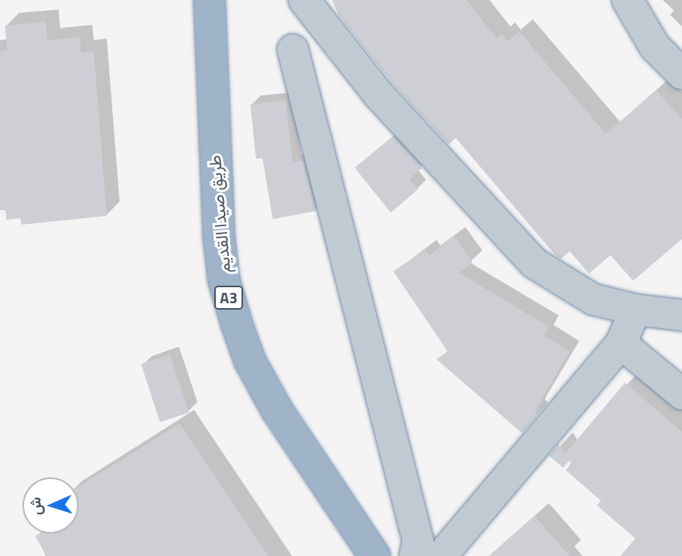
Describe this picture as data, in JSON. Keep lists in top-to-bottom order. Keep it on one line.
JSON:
{"streets":{"highway":["طريق صيدا القديم","A3"]},"north":"left"}
